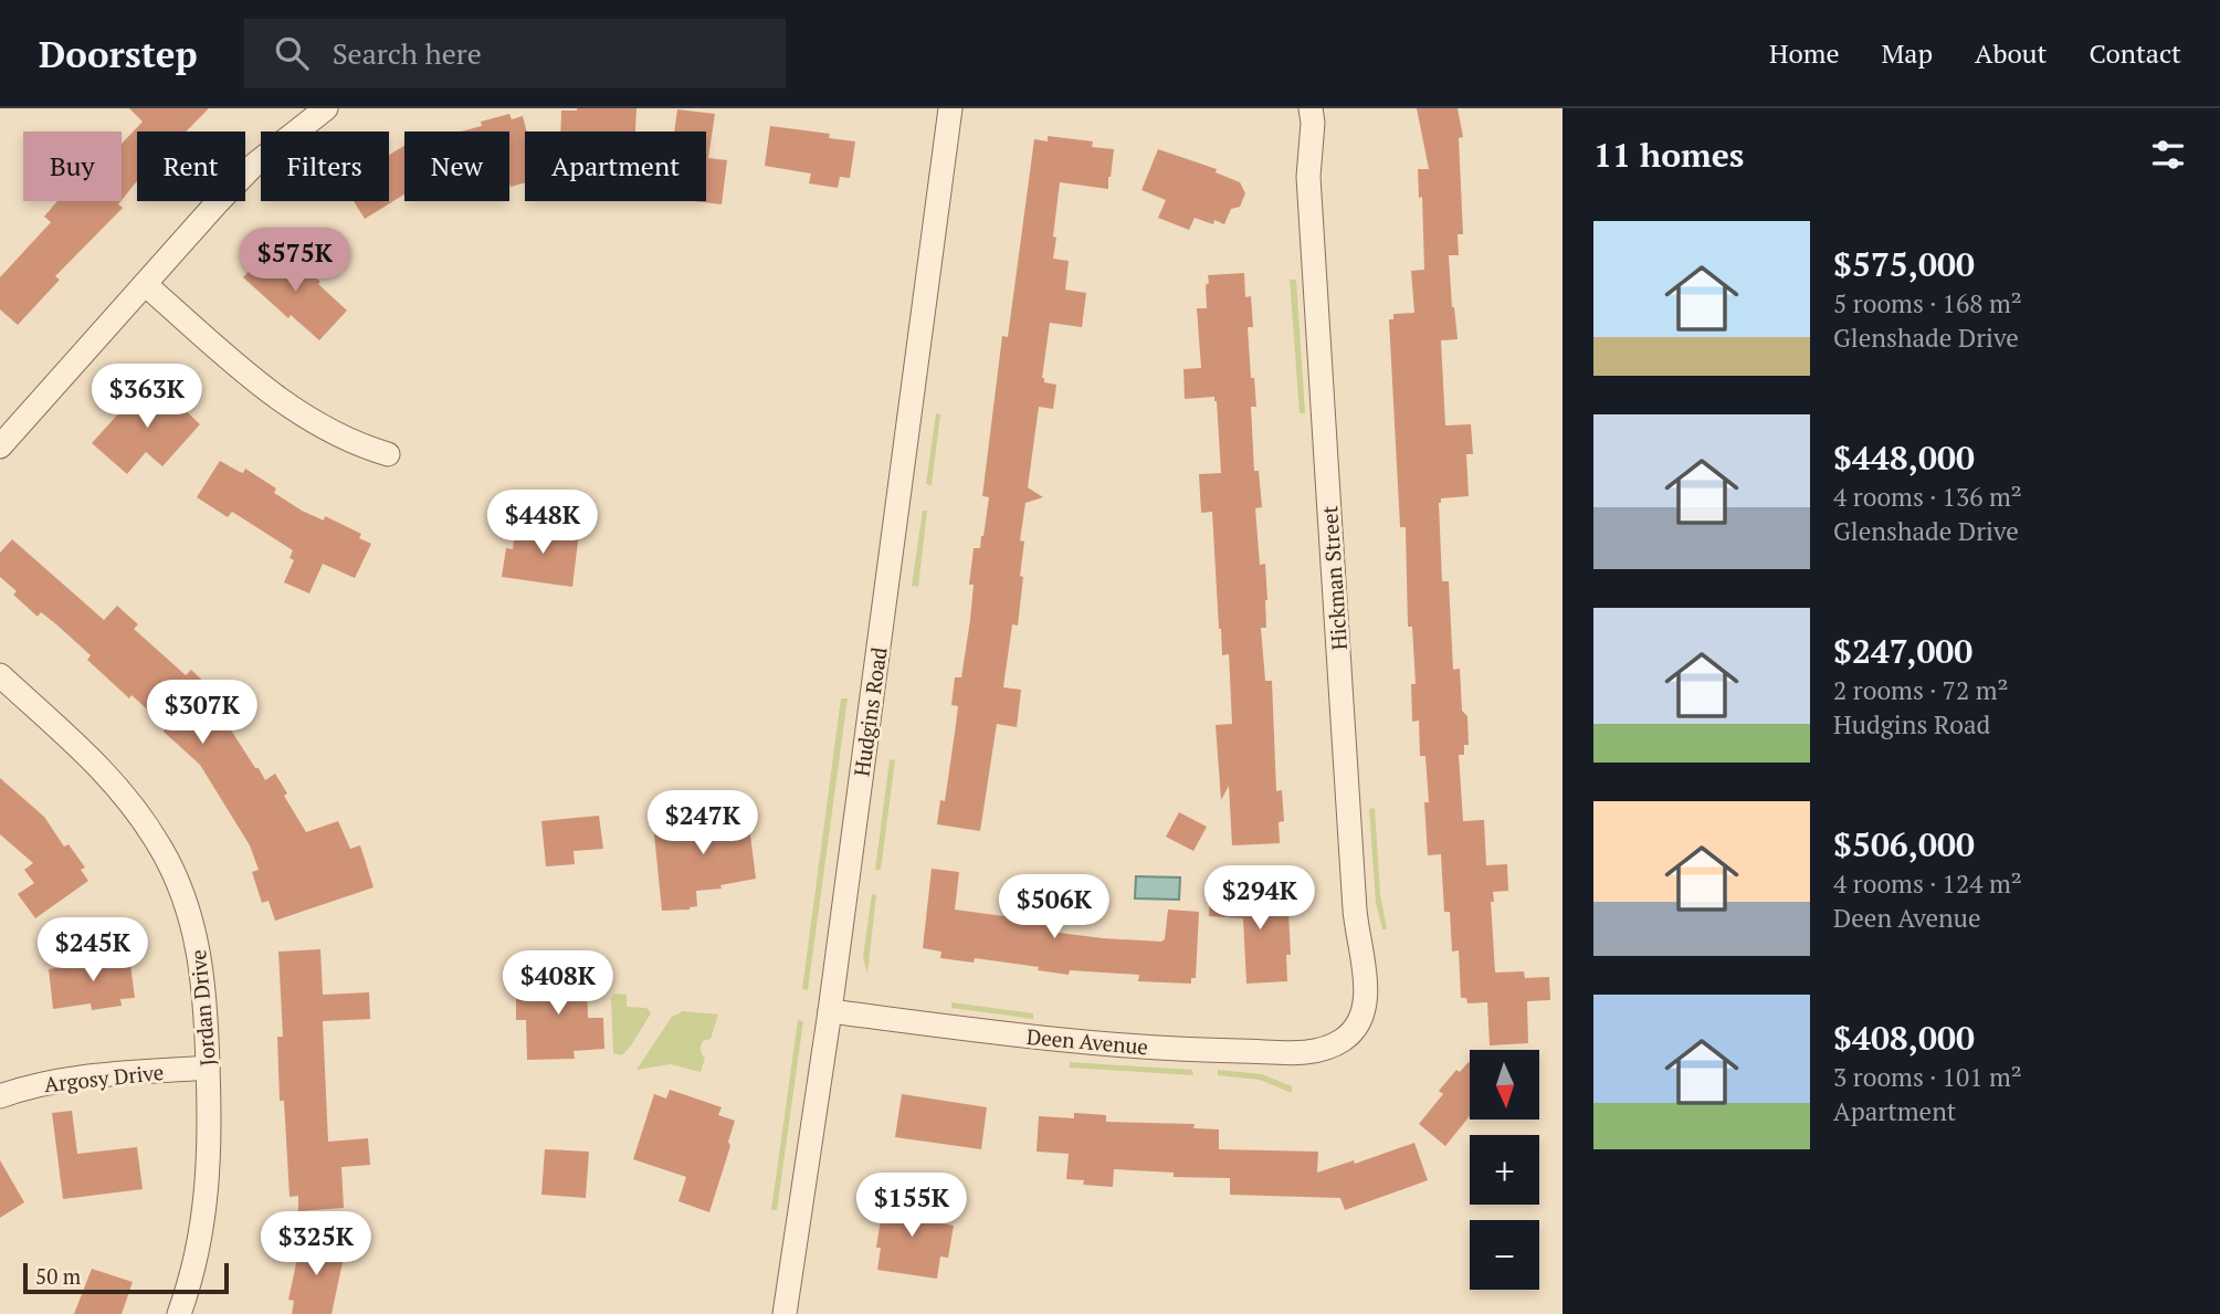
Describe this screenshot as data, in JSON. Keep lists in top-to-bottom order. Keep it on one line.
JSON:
{"streets":{"street":["Hickman Street","Hudgins Road","Jordan Drive","Deen Avenue","Argosy Drive"]},"crossings":[["Hickman Street","Deen Avenue"],["Hudgins Road","Deen Avenue"],["Jordan Drive","Argosy Drive"]],"scale_bar":"50 m","north":"bottom","page":{"header":"Doorstep","search":"Search here","nav":["Home","Map","About","Contact"],"heading":"11 homes","chip":["Buy","Rent","Filters","New","Apartment"],"list":[{"name":"$575,000","note":"5 rooms · 168 m² · Glenshade Drive"},{"name":"$448,000","note":"4 rooms · 136 m² · Glenshade Drive"},{"name":"$247,000","note":"2 rooms · 72 m² · Hudgins Road"},{"name":"$506,000","note":"4 rooms · 124 m² · Deen Avenue"},{"name":"$408,000","note":"3 rooms · 101 m² · Apartment"}],"price":["$575K","$363K","$448K","$307K","$247K","$294K","$506K","$245K","$408K","$155K","$325K"],"map_buttons":["+","−"],"scale":"50 m"}}
